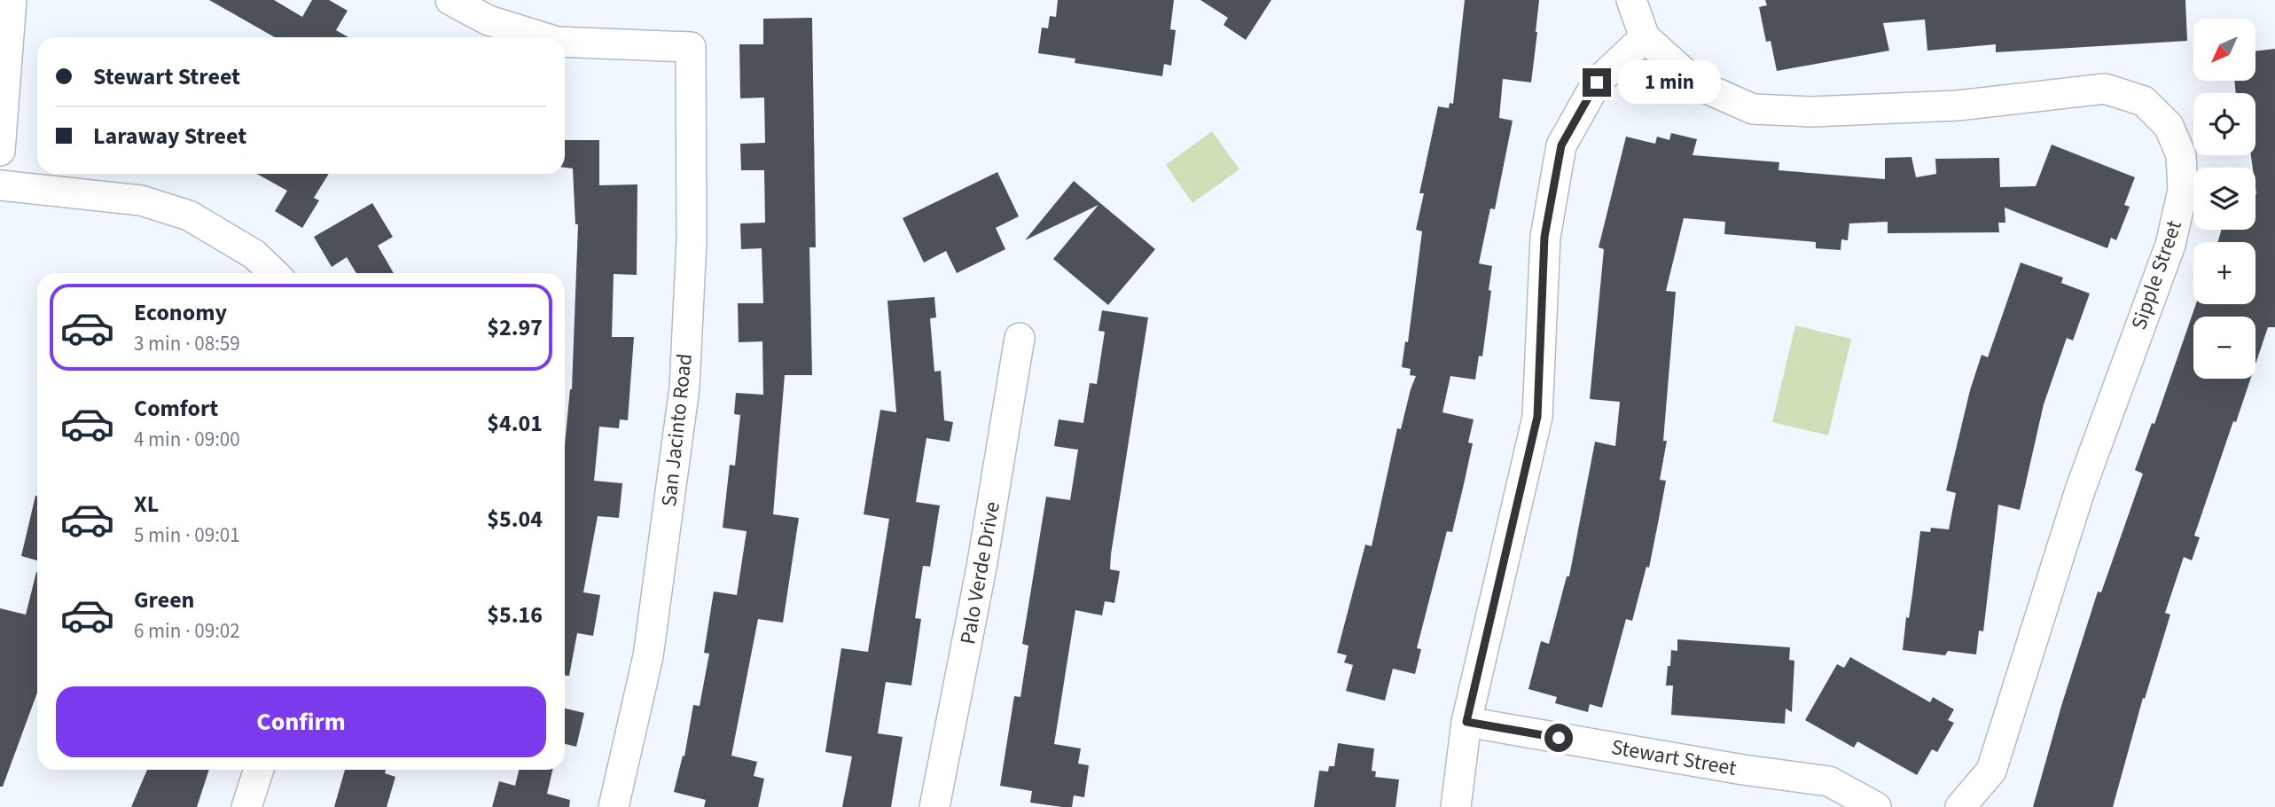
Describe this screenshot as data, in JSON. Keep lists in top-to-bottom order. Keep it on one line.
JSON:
{"streets":{"street":["Sipple Street","San Jacinto Road","Palo Verde Drive","Stewart Street"]},"north":"bottom left","page":{"map_buttons":["+","−"],"banner":["Stewart Street","Laraway Street"],"bubble":"1 min","list":[{"name":"Economy","note":"3 min · 08:59","value":"$2.97"},{"name":"Comfort","note":"4 min · 09:00","value":"$4.01"},{"name":"XL","note":"5 min · 09:01","value":"$5.04"},{"name":"Green","note":"6 min · 09:02","value":"$5.16"}],"buttons":"Confirm"}}
